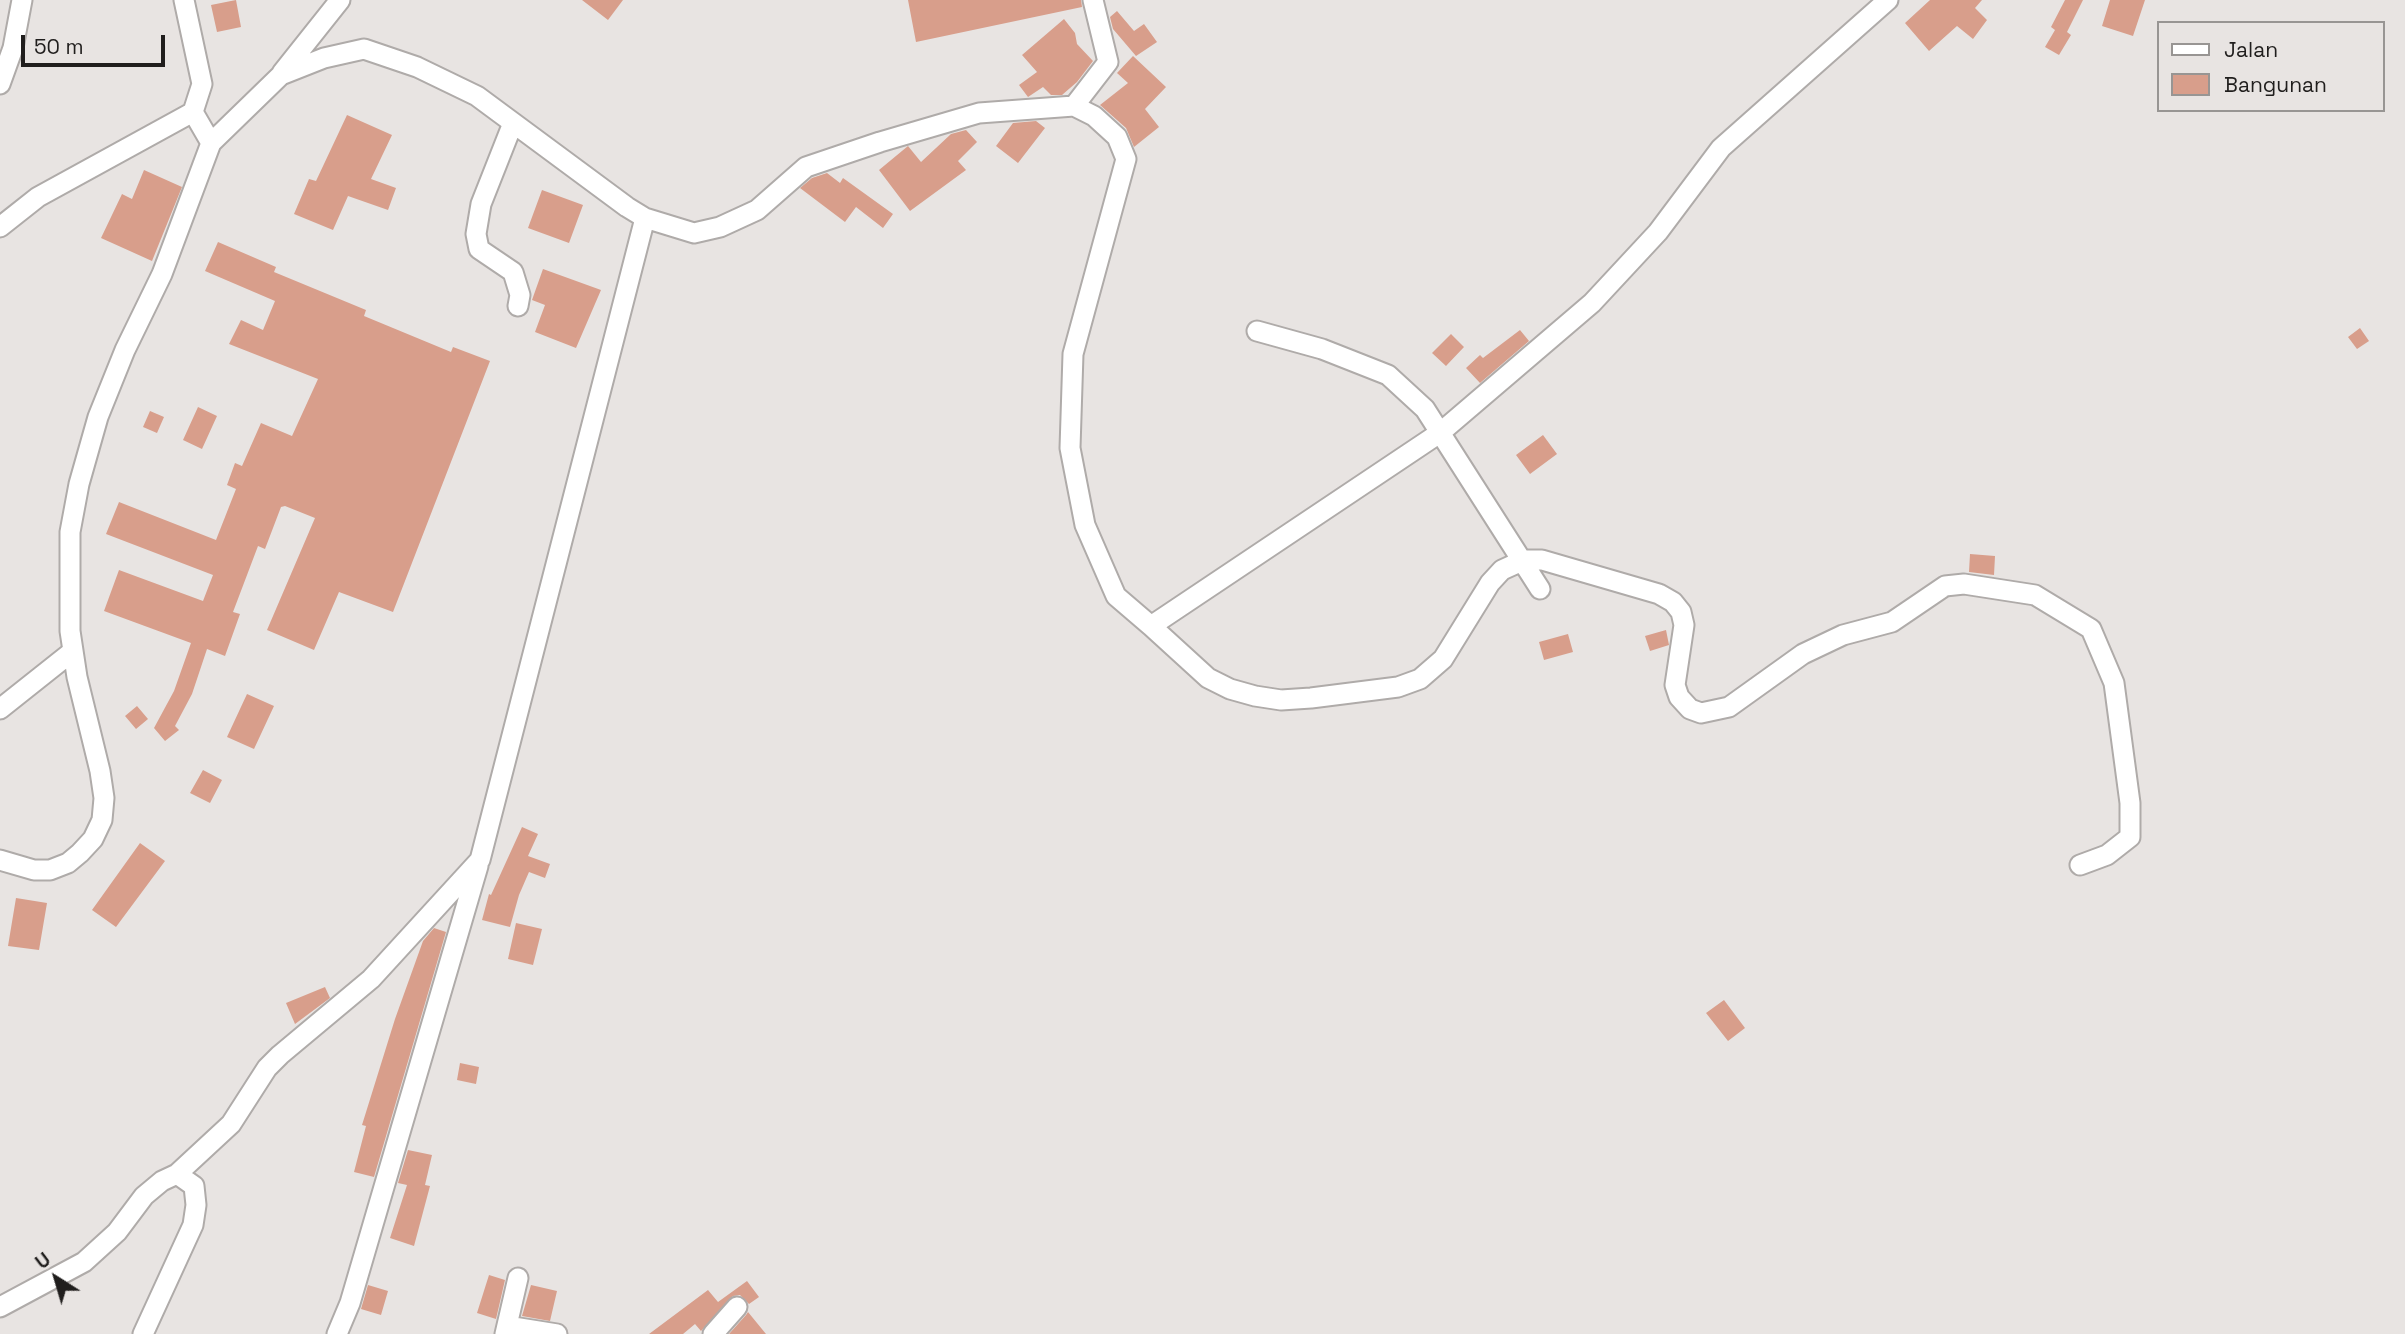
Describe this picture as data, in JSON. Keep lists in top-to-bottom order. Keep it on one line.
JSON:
{"legend":["Jalan","Bangunan"],"scale_bar":"50 m","north":"top left"}
